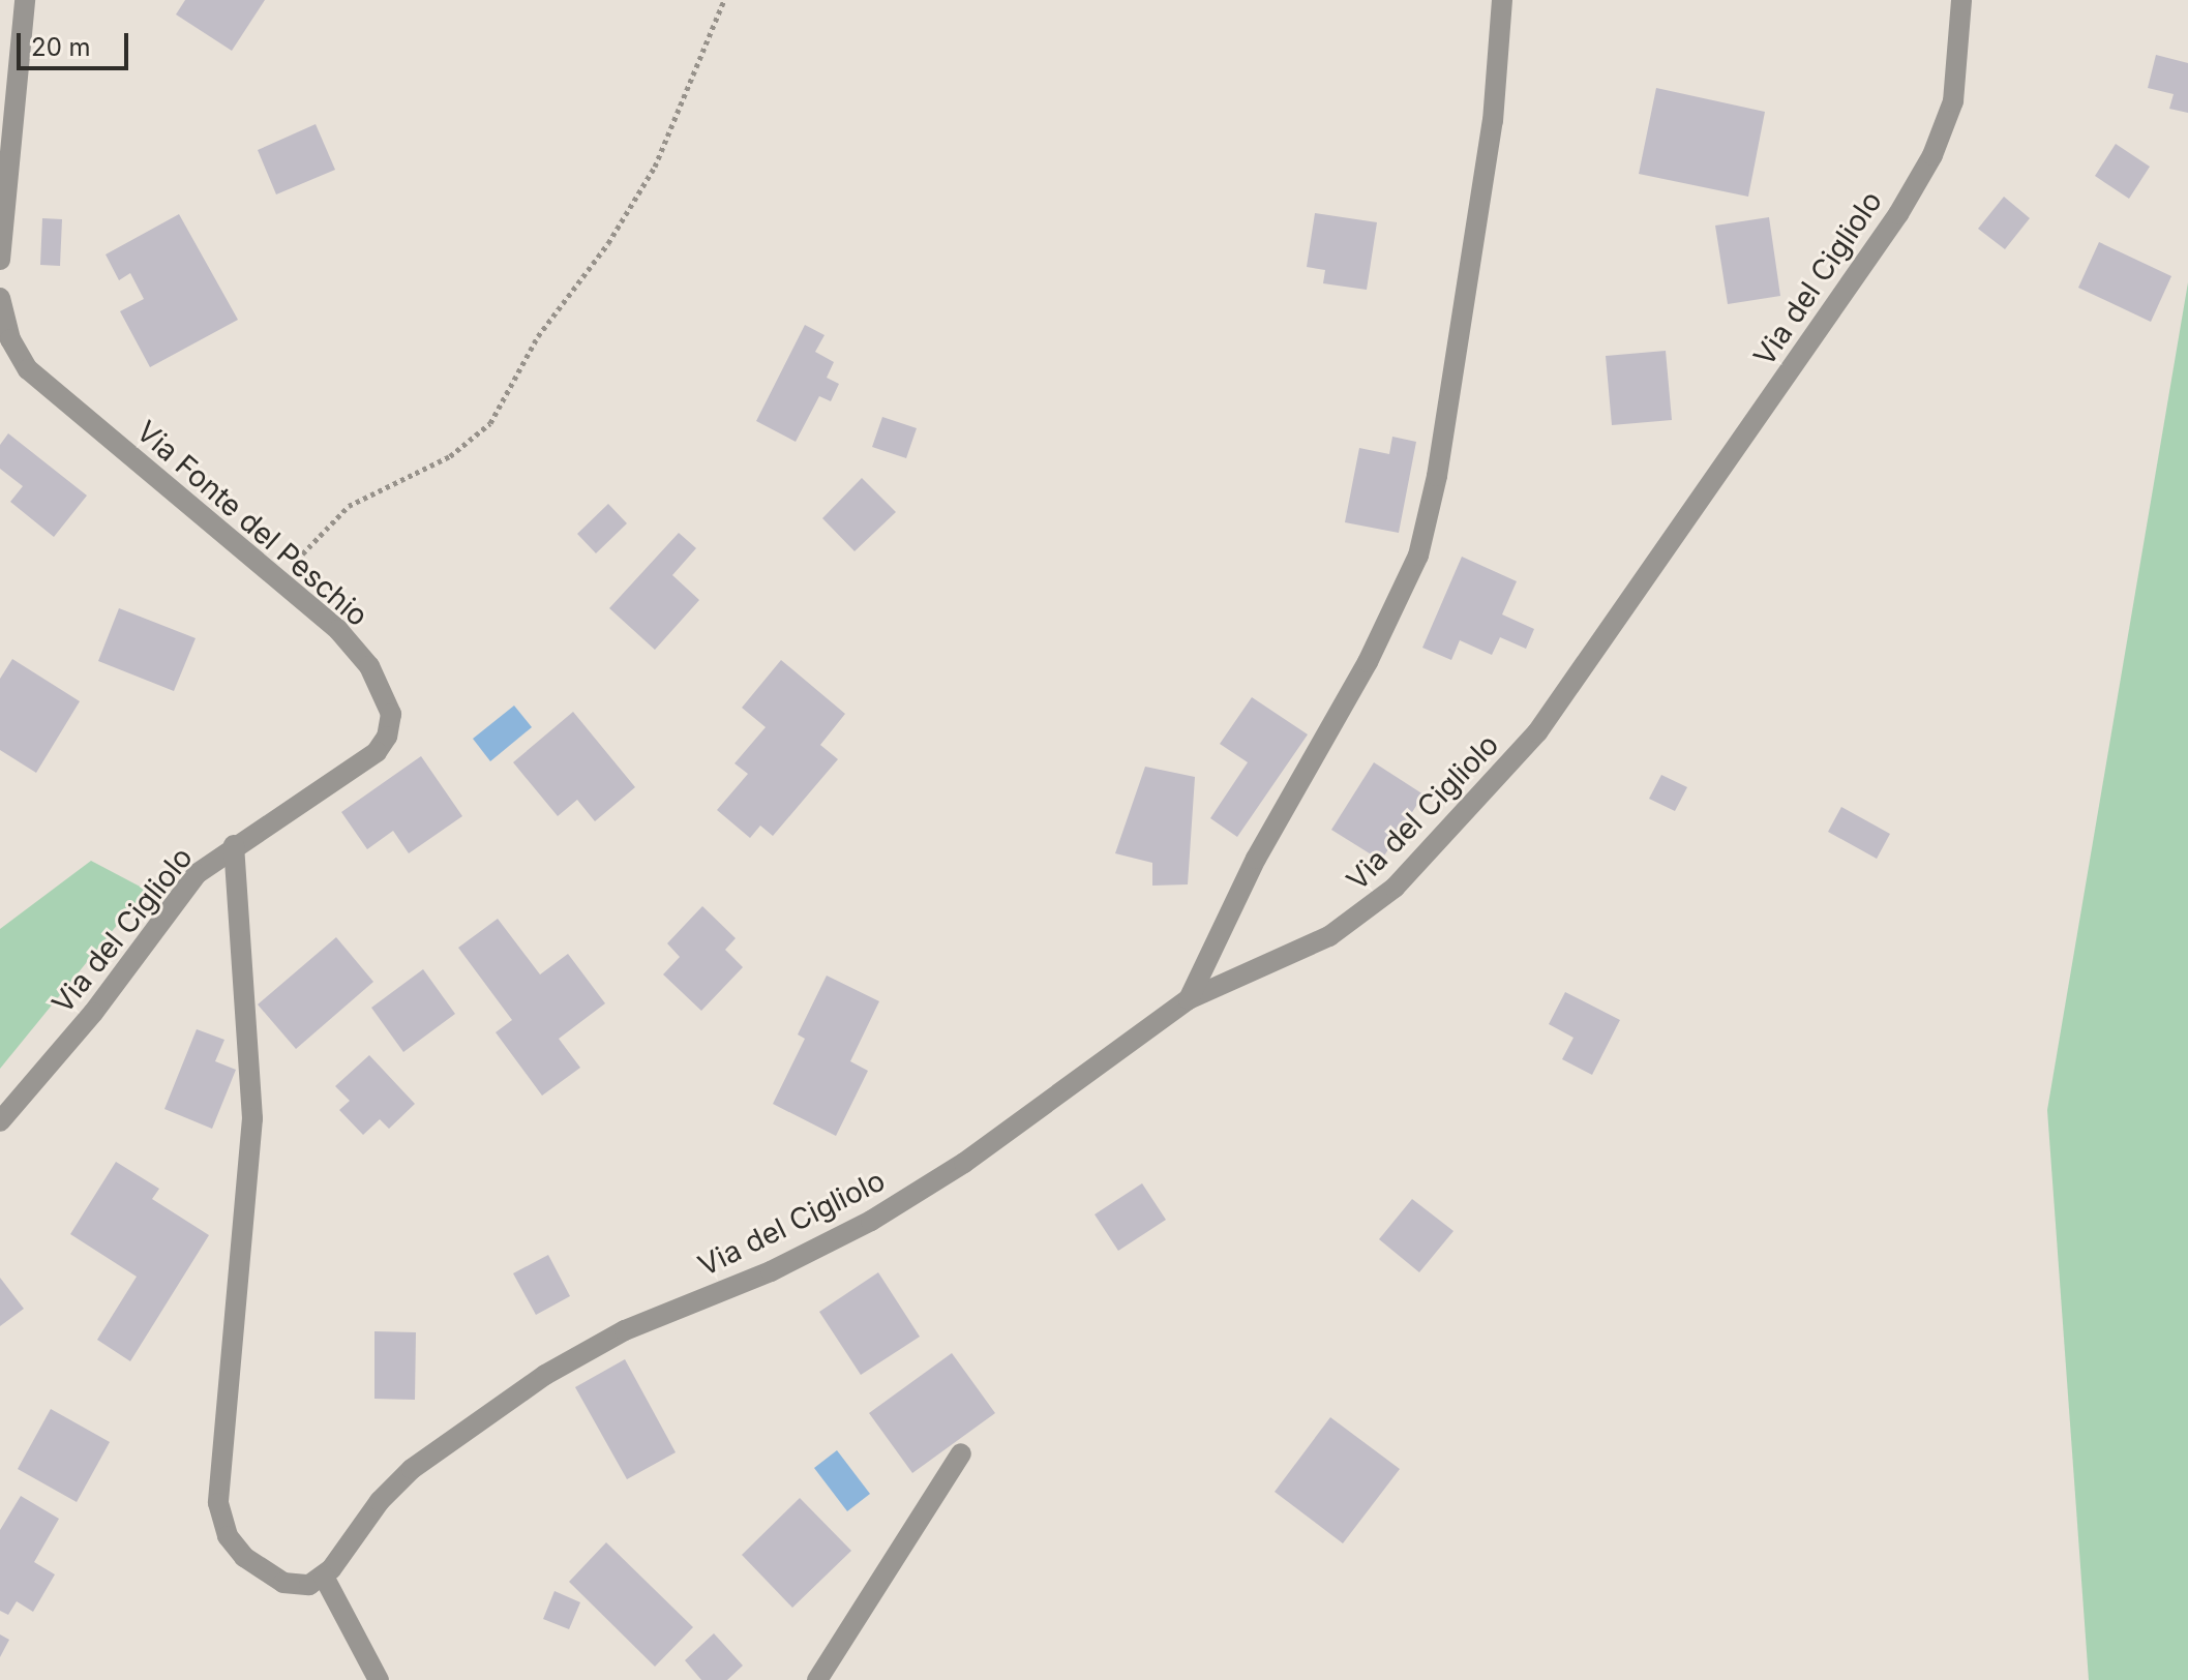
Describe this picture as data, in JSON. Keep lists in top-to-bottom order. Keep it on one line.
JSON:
{"streets":{"street":["Via del Cigliolo","Via Fonte del Peschio"]},"crossings":[["Via del Cigliolo","Via Fonte del Peschio"]],"scale_bar":"20 m"}
